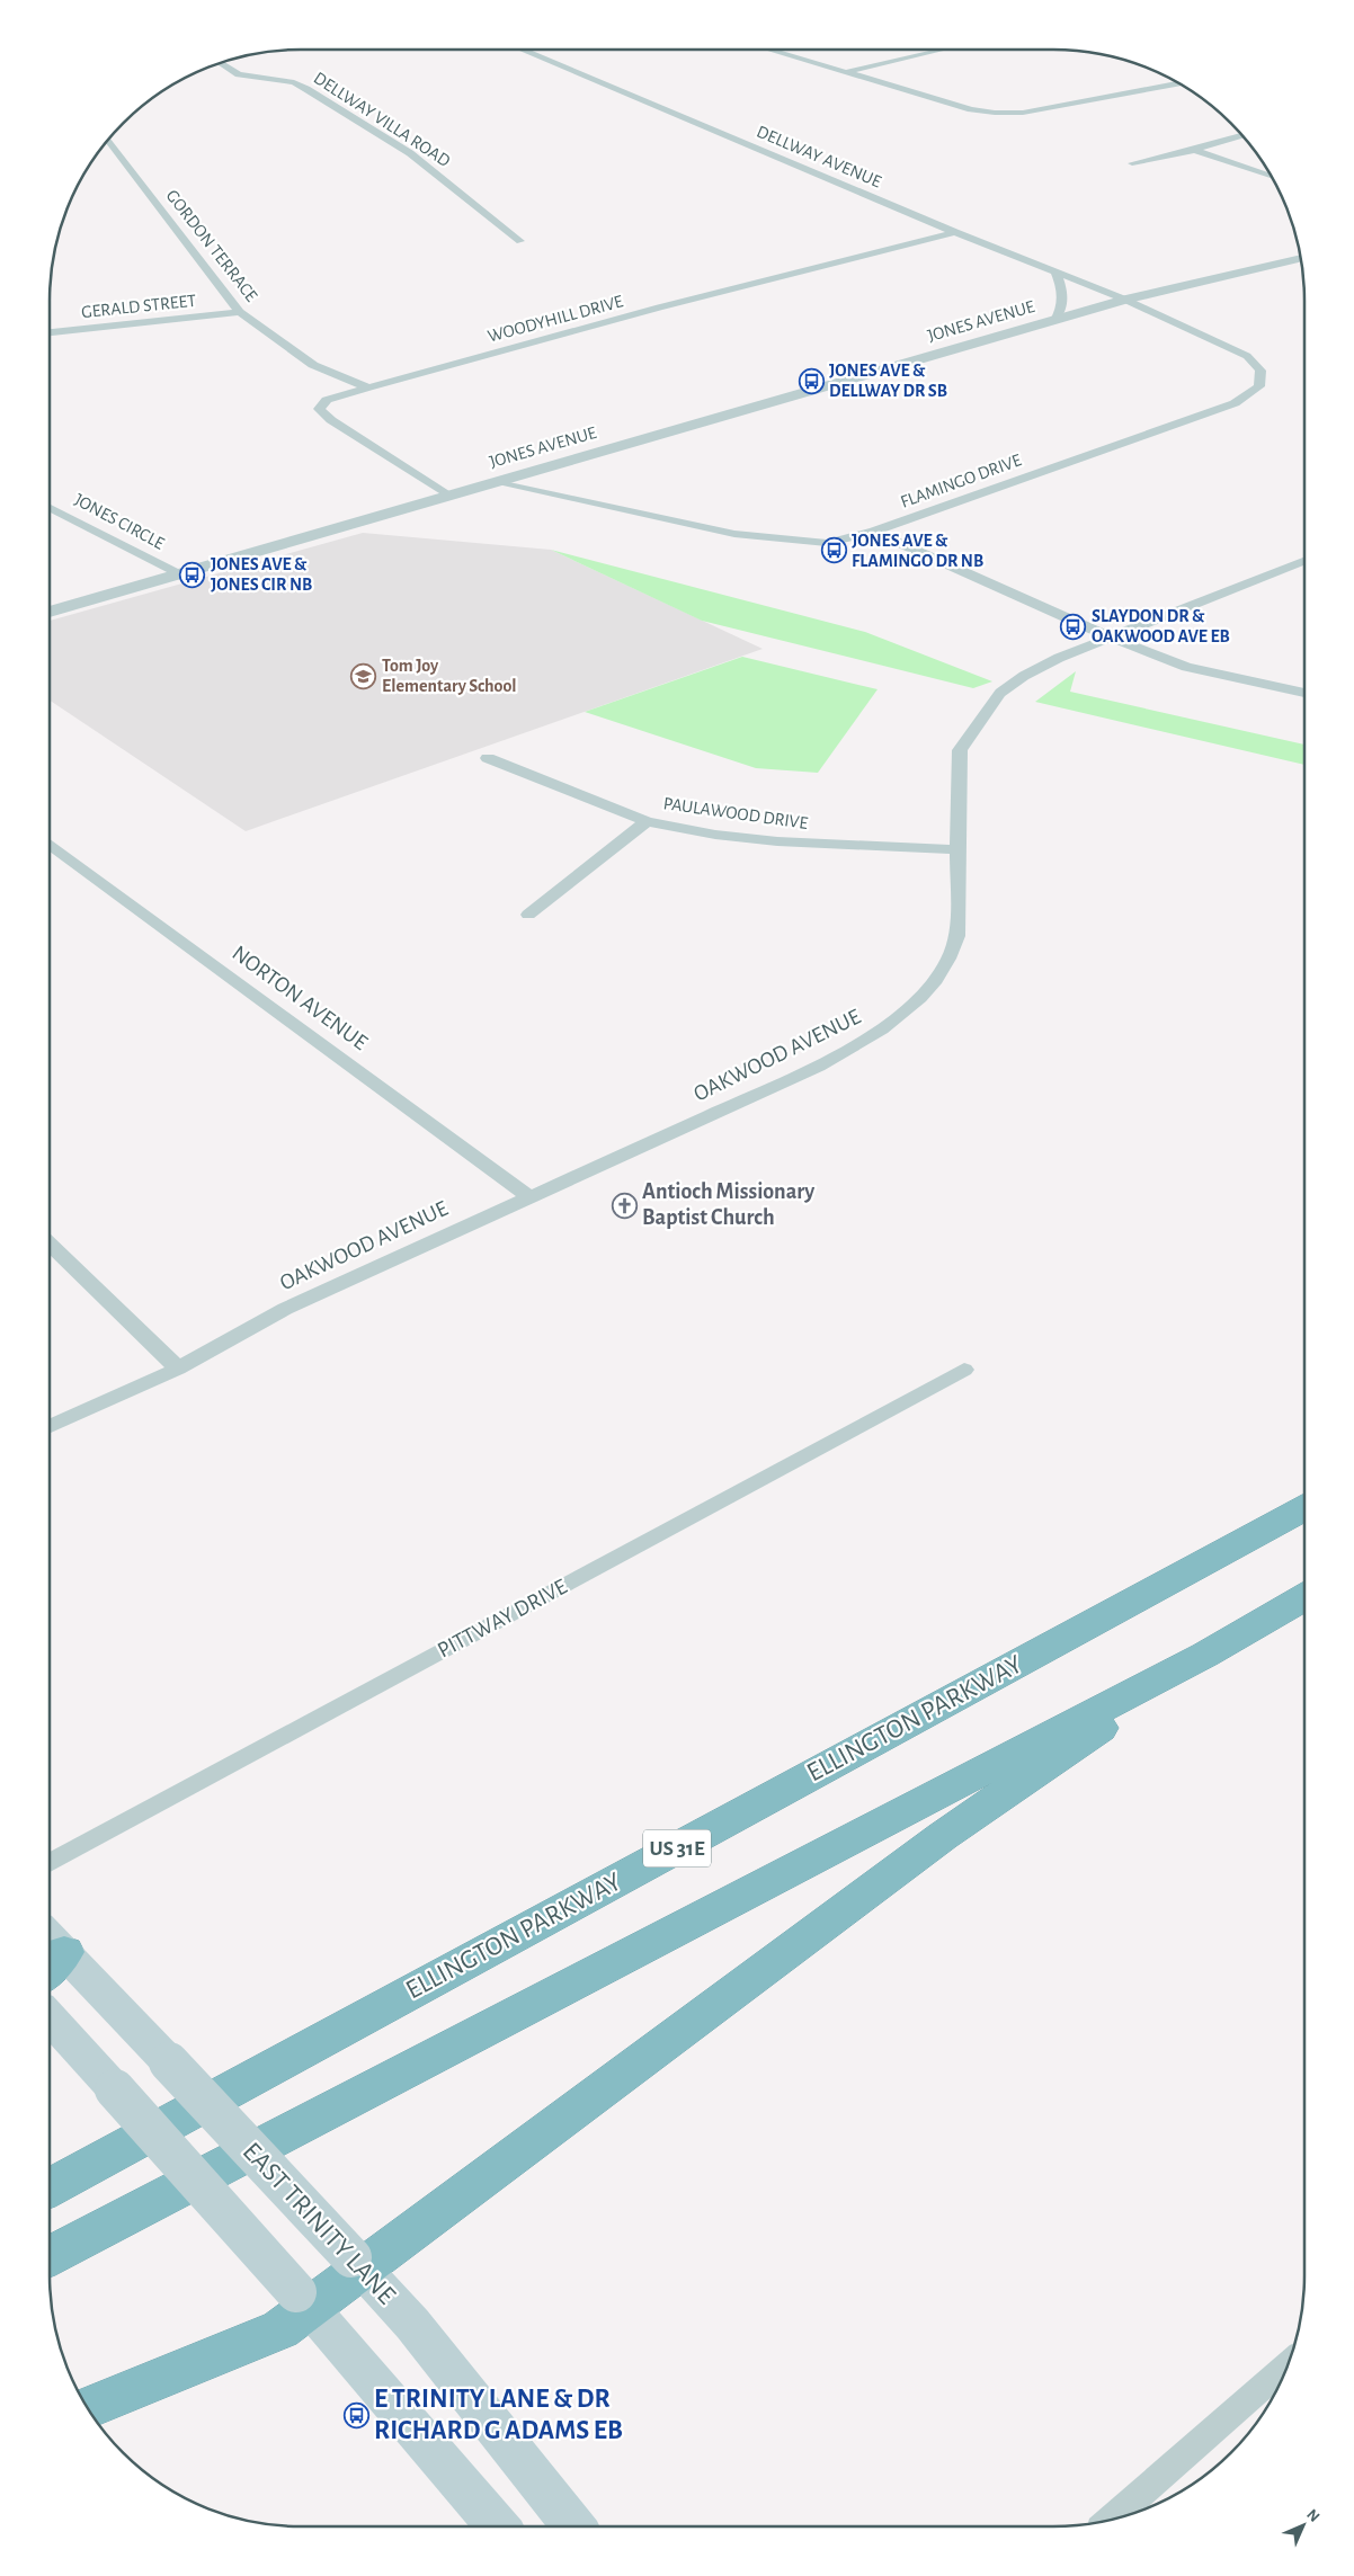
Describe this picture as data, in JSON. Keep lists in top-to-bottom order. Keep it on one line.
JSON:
{"streets":{"highway":["ELLINGTON PARKWAY","US 31E"],"main road":["EAST TRINITY LANE"],"street":["DELLWAY VILLA ROAD","DELLWAY AVENUE","GORDON TERRACE","GERALD STREET","WOODYHILL DRIVE","JONES AVENUE","FLAMINGO DRIVE","JONES CIRCLE","PAULAWOOD DRIVE","NORTON AVENUE","OAKWOOD AVENUE","PITTWAY DRIVE"]},"crossings":[["DELLWAY AVENUE","WOODYHILL DRIVE"],["DELLWAY AVENUE","JONES AVENUE"],["DELLWAY AVENUE","FLAMINGO DRIVE"],["GORDON TERRACE","GERALD STREET"],["GORDON TERRACE","WOODYHILL DRIVE"],["WOODYHILL DRIVE","JONES AVENUE"],["JONES AVENUE","FLAMINGO DRIVE"],["JONES AVENUE","JONES CIRCLE"],["PAULAWOOD DRIVE","OAKWOOD AVENUE"],["NORTON AVENUE","OAKWOOD AVENUE"]],"places":{"bus stop":["JONES AVE & DELLWAY DR SB","JONES AVE & FLAMINGO DR NB","JONES AVE & JONES CIR NB","SLAYDON DR & OAKWOOD AVE EB","E TRINITY LANE & DR RICHARD G ADAMS EB"],"school or university":["Tom Joy Elementary School"],"church":["Antioch Missionary Baptist Church"]},"north":"top right"}
